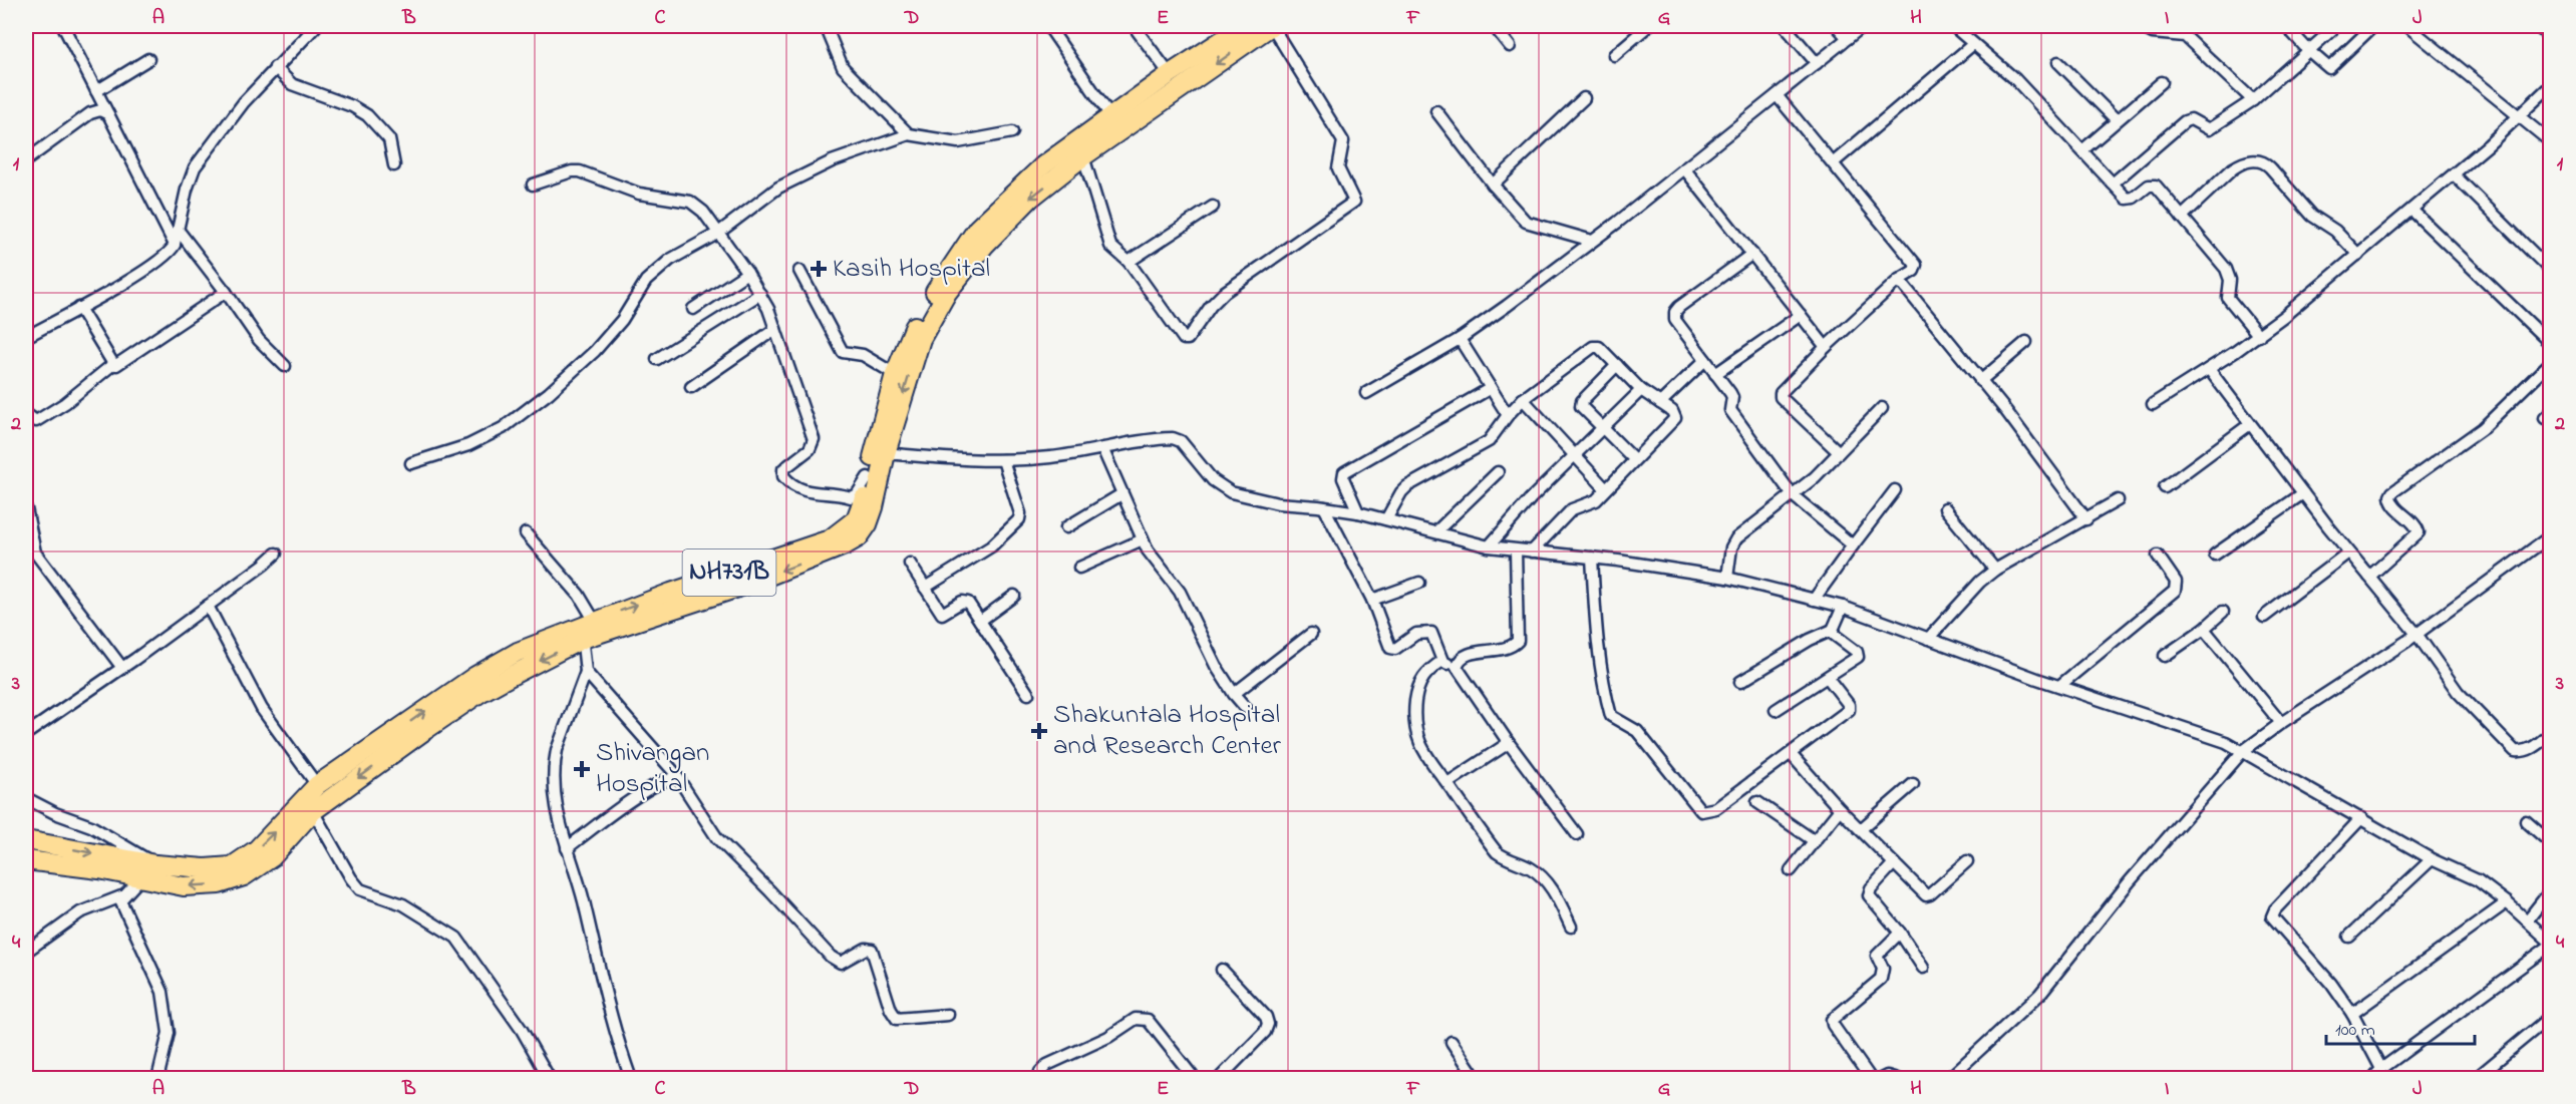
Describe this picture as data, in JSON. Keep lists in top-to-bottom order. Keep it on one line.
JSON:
{"streets":{"highway":["NH731B"]},"places":{"health":["Kasih Hospital","Shakuntala Hospital and Research Center","Shivangan Hospital"]},"scale_bar":"100 m","grid":{"columns":["A","B","C","D","E","F","G","H","I","J"],"rows":["1","2","3","4"]}}
